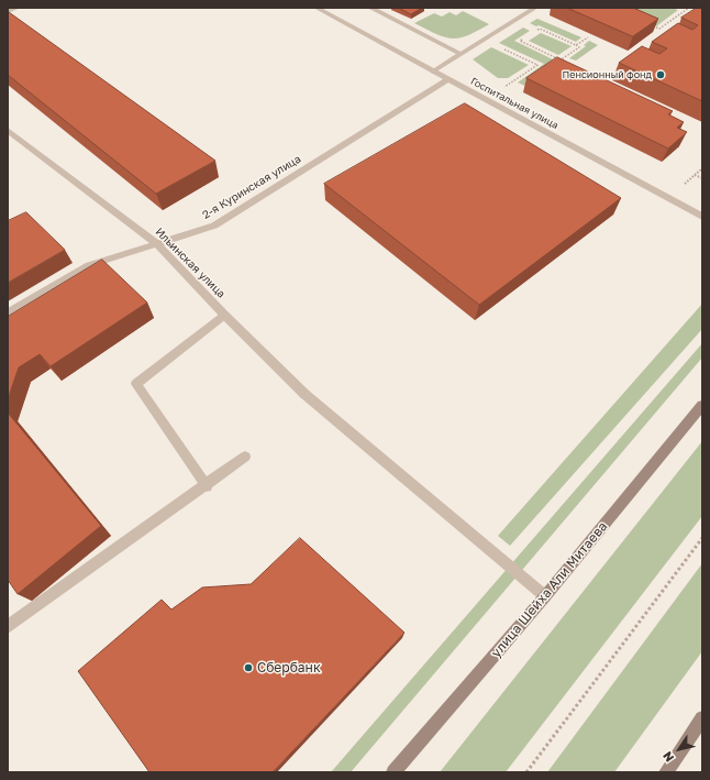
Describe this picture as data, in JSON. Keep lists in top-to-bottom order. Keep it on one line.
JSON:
{"streets":{"main road":["улица Шейха Али Митаева"],"street":["Госпитальная улица","2-я Куринская улица","Ильинская улица"]},"crossings":[["Госпитальная улица","2-я Куринская улица"],["2-я Куринская улица","Ильинская улица"],["Ильинская улица","улица Шейха Али Митаева"]],"places":["Пенсионный фонд","Сбербанк"],"north":"bottom left"}
